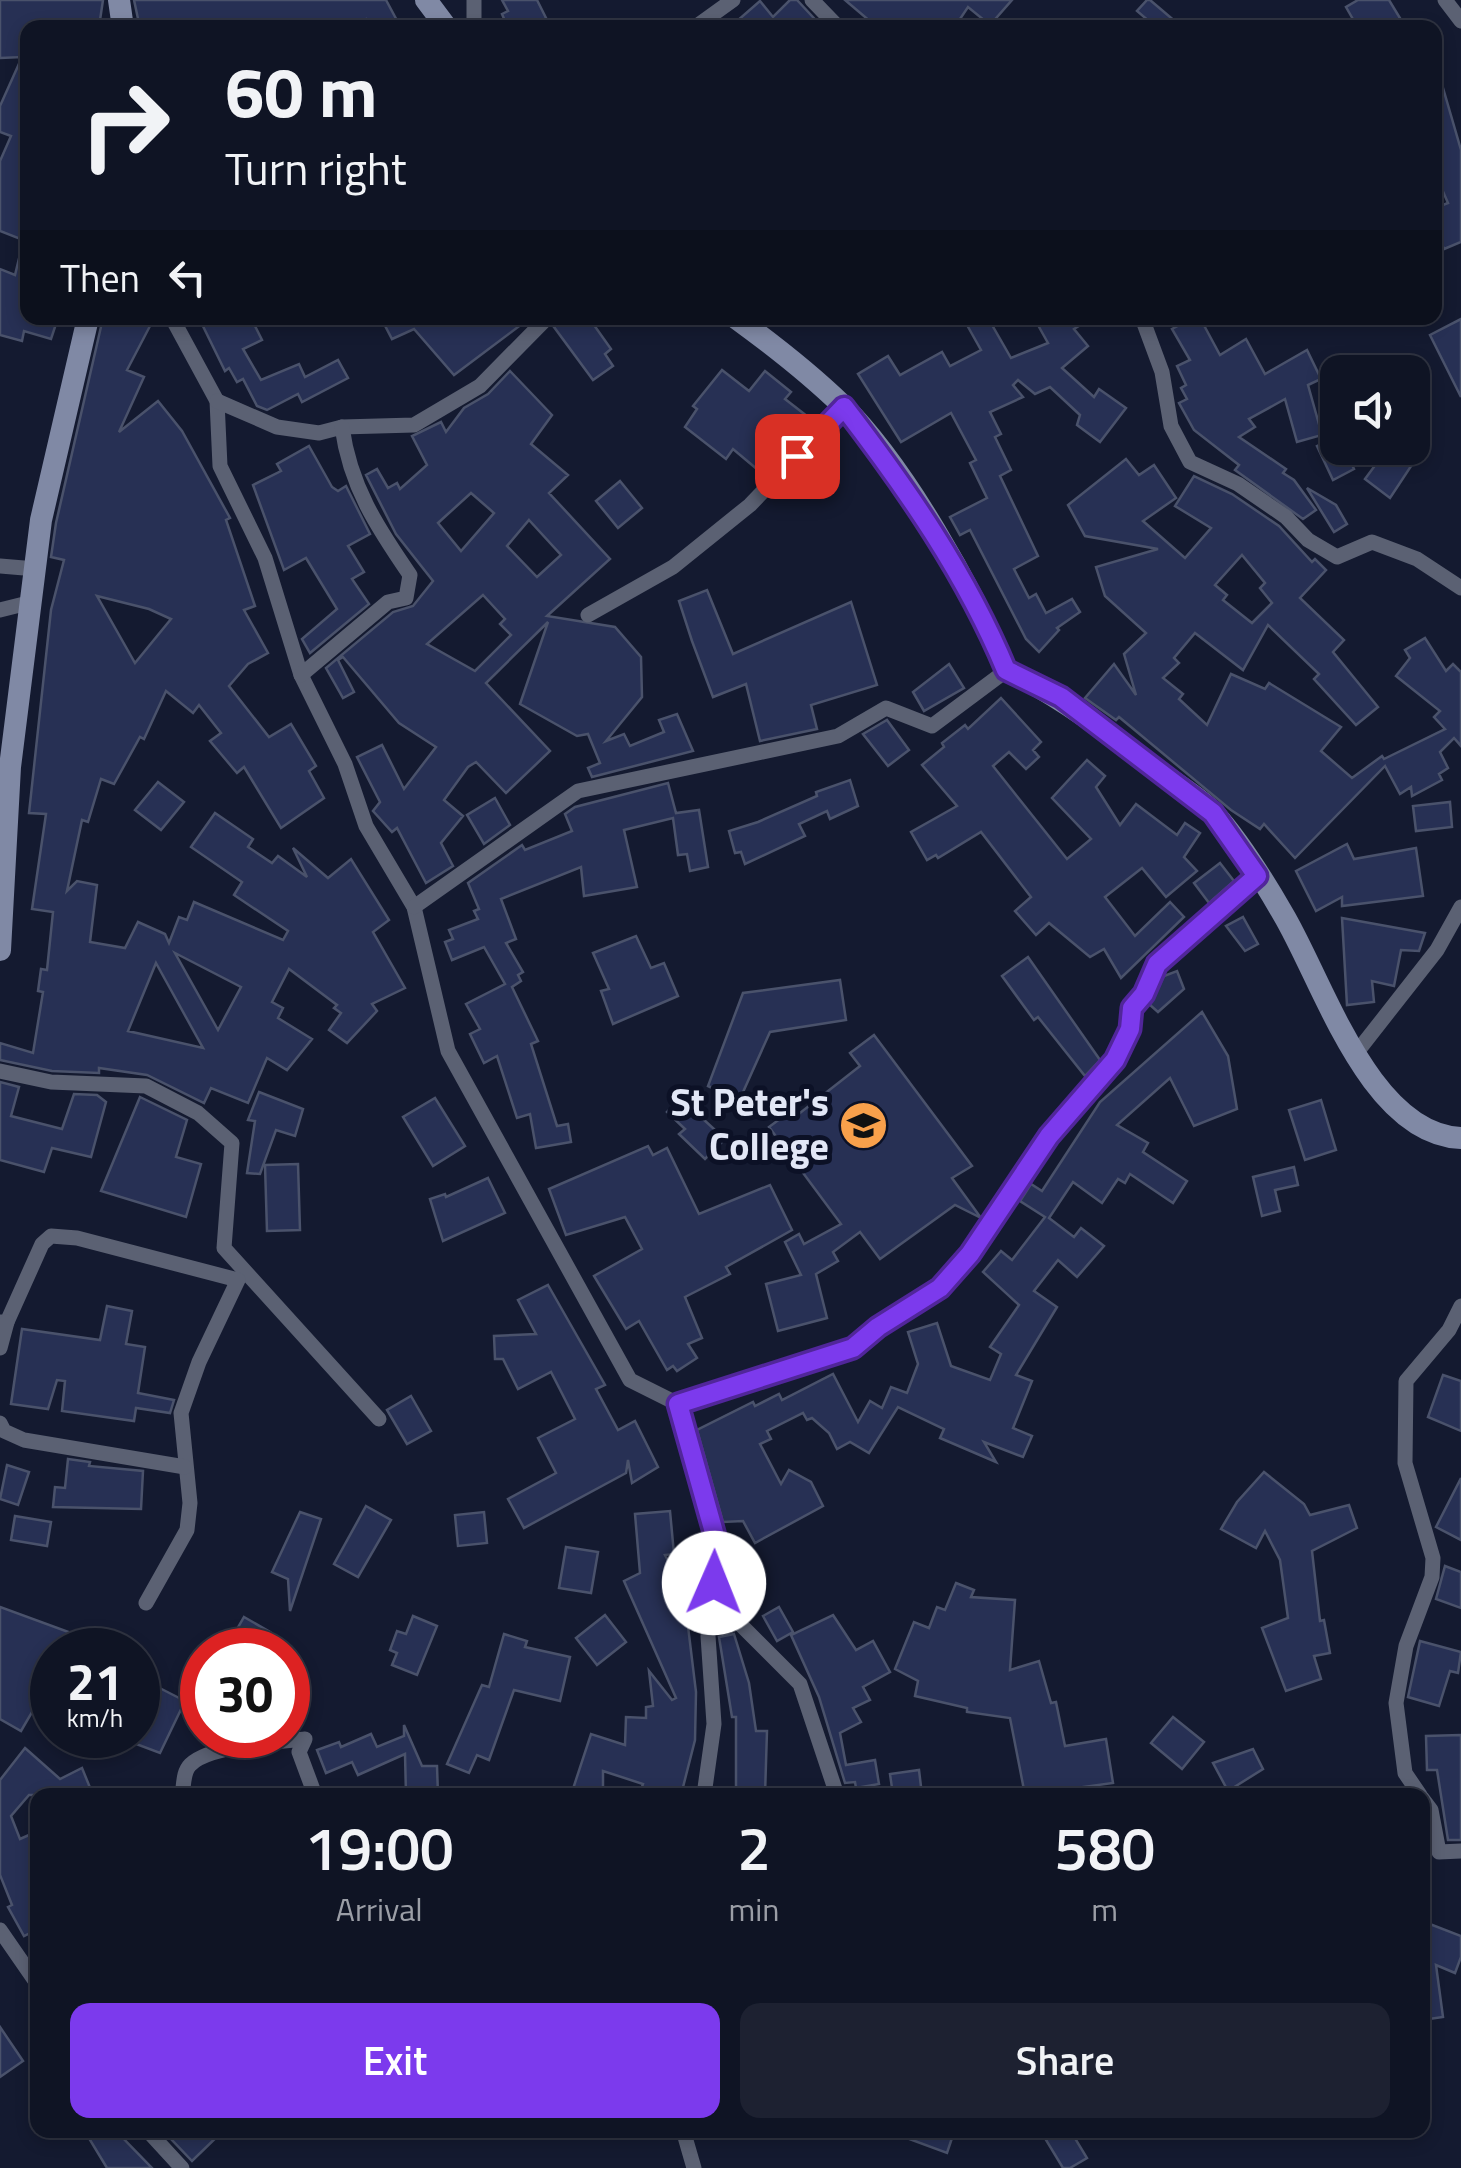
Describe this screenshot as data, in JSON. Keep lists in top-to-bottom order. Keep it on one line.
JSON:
{"places":{"school or university":["St Peter's College"]},"page":{"turn":["60 m","Turn right"],"then":"Then","speed":"21 km/h","limit":"30","eta":["19:00","Arrival","2","min","580","m"],"buttons":["Exit","Share"]}}
